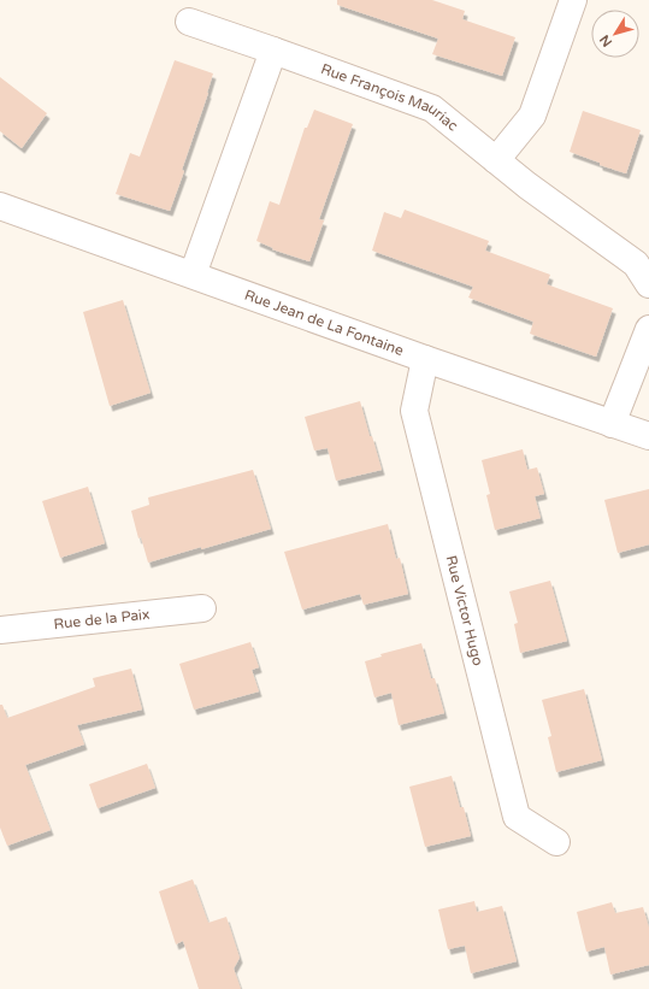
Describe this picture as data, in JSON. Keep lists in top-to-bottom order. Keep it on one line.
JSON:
{"streets":{"street":["Rue François Mauriac","Rue Jean de La Fontaine","Rue Victor Hugo","Rue de la Paix"]},"crossings":[["Rue Jean de La Fontaine","Rue Victor Hugo"]],"north":"bottom left"}
